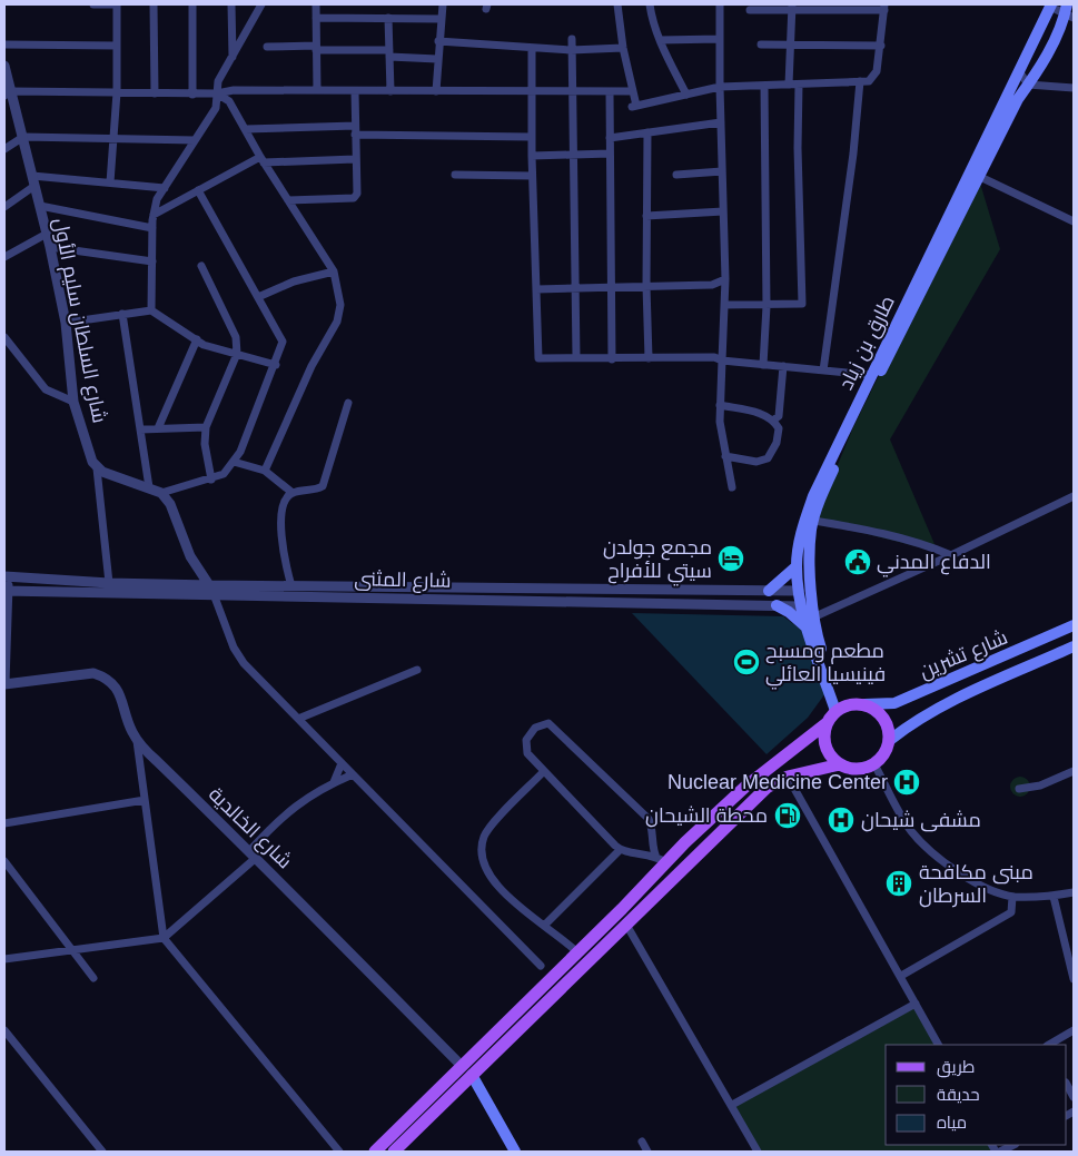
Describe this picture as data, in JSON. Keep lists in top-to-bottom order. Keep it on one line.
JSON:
{"streets":{"main road":["طارق بن زياد","شارع تشرين","شارع الخالدية"],"street":["شارع السلطان سليم الأول","شارع المثنى"]},"crossings":[["شارع السلطان سليم الأول","شارع المثنى"],["طارق بن زياد","شارع المثنى"],["شارع المثنى","شارع الخالدية"]],"places":{"hotel":["مجمع جولدن سيتي للأفراح"],"public building":["الدفاع المدني"],"sports":["مطعم ومسبح فينيسيا العائلي"],"hospital":["Nuclear Medicine Center","مشفى شيحان"],"fuel station":["محطة الشيحان"],"building":["مبنى مكافحة السرطان"]},"legend":["طريق","حديقة","مياه"]}
